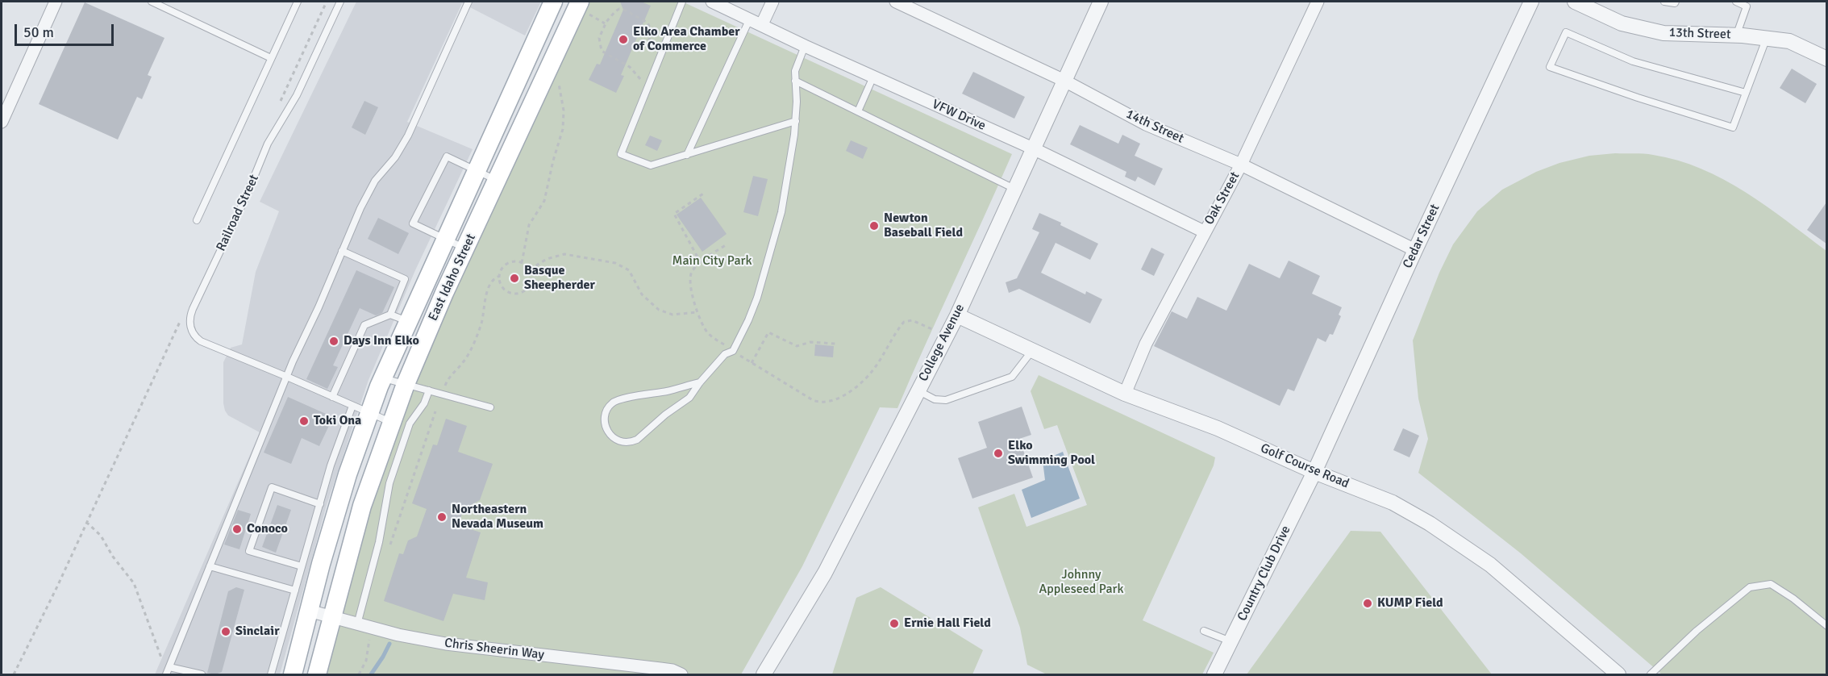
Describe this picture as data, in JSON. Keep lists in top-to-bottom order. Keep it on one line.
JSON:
{"streets":{"main road":["East Idaho Street"],"street":["13th Street","VFW Drive","14th Street","Oak Street","Cedar Street","College Avenue","Golf Course Road","Country Club Drive","Chris Sheerin Way"],"lane":["Railroad Street"]},"crossings":[["VFW Drive","Oak Street"],["VFW Drive","College Avenue"],["14th Street","Oak Street"],["14th Street","Cedar Street"],["14th Street","College Avenue"],["Oak Street","Golf Course Road"],["Cedar Street","Golf Course Road"],["Cedar Street","Country Club Drive"],["East Idaho Street","Chris Sheerin Way"],["College Avenue","Golf Course Road"],["Golf Course Road","Country Club Drive"]],"parks":["Main City Park","Johnny Appleseed Park"],"places":["Elko Area Chamber of Commerce","Newton Baseball Field","Basque Sheepherder","Days Inn Elko","Toki Ona","Elko Swimming Pool","Northeastern Nevada Museum","Conoco","KUMP Field","Ernie Hall Field","Sinclair"],"scale_bar":"50 m"}
